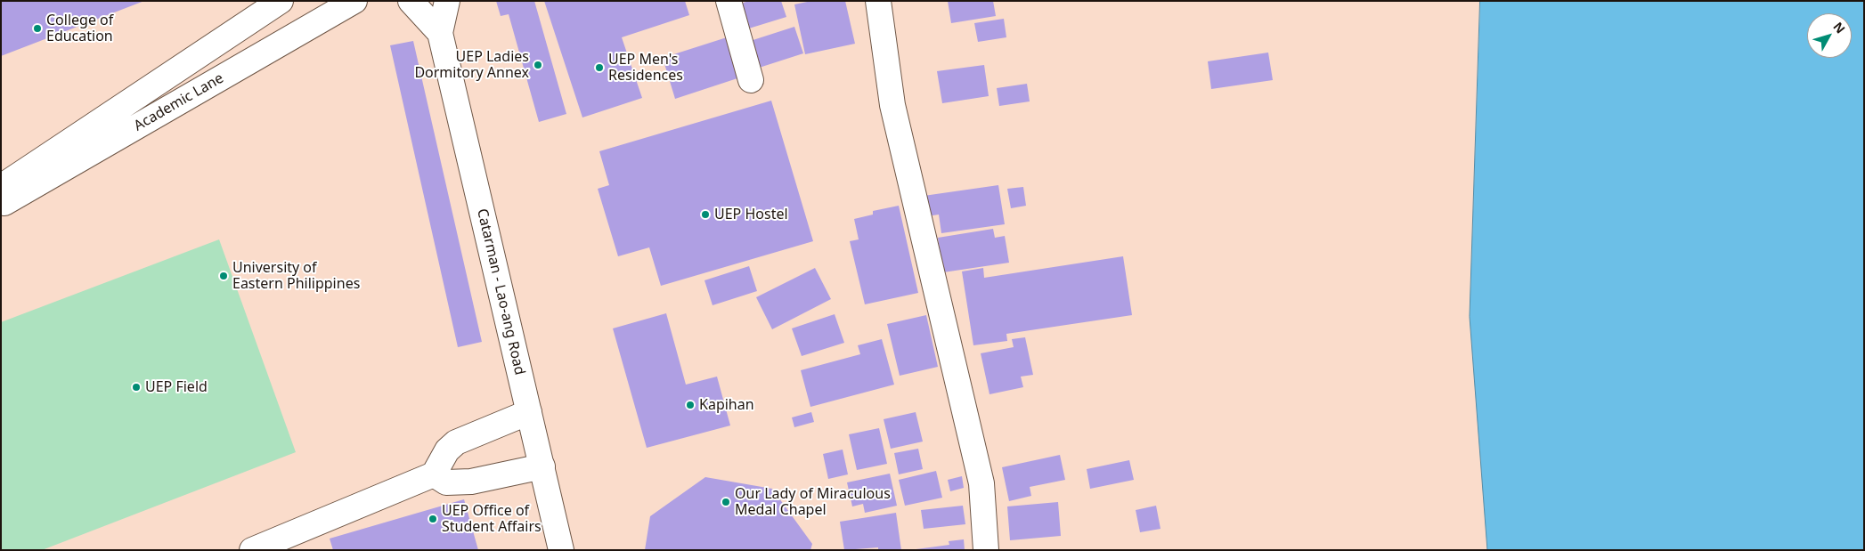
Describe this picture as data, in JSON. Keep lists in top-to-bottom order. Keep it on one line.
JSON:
{"streets":{"street":["Academic Lane","Catarman - Lao-ang Road"]},"places":["College of Education","UEP Ladies Dormitory Annex","UEP Men's Residences","UEP Hostel","University of Eastern Philippines","UEP Field","Kapihan","Our Lady of Miraculous Medal Chapel","UEP Office of Student Affairs"],"north":"top right"}
